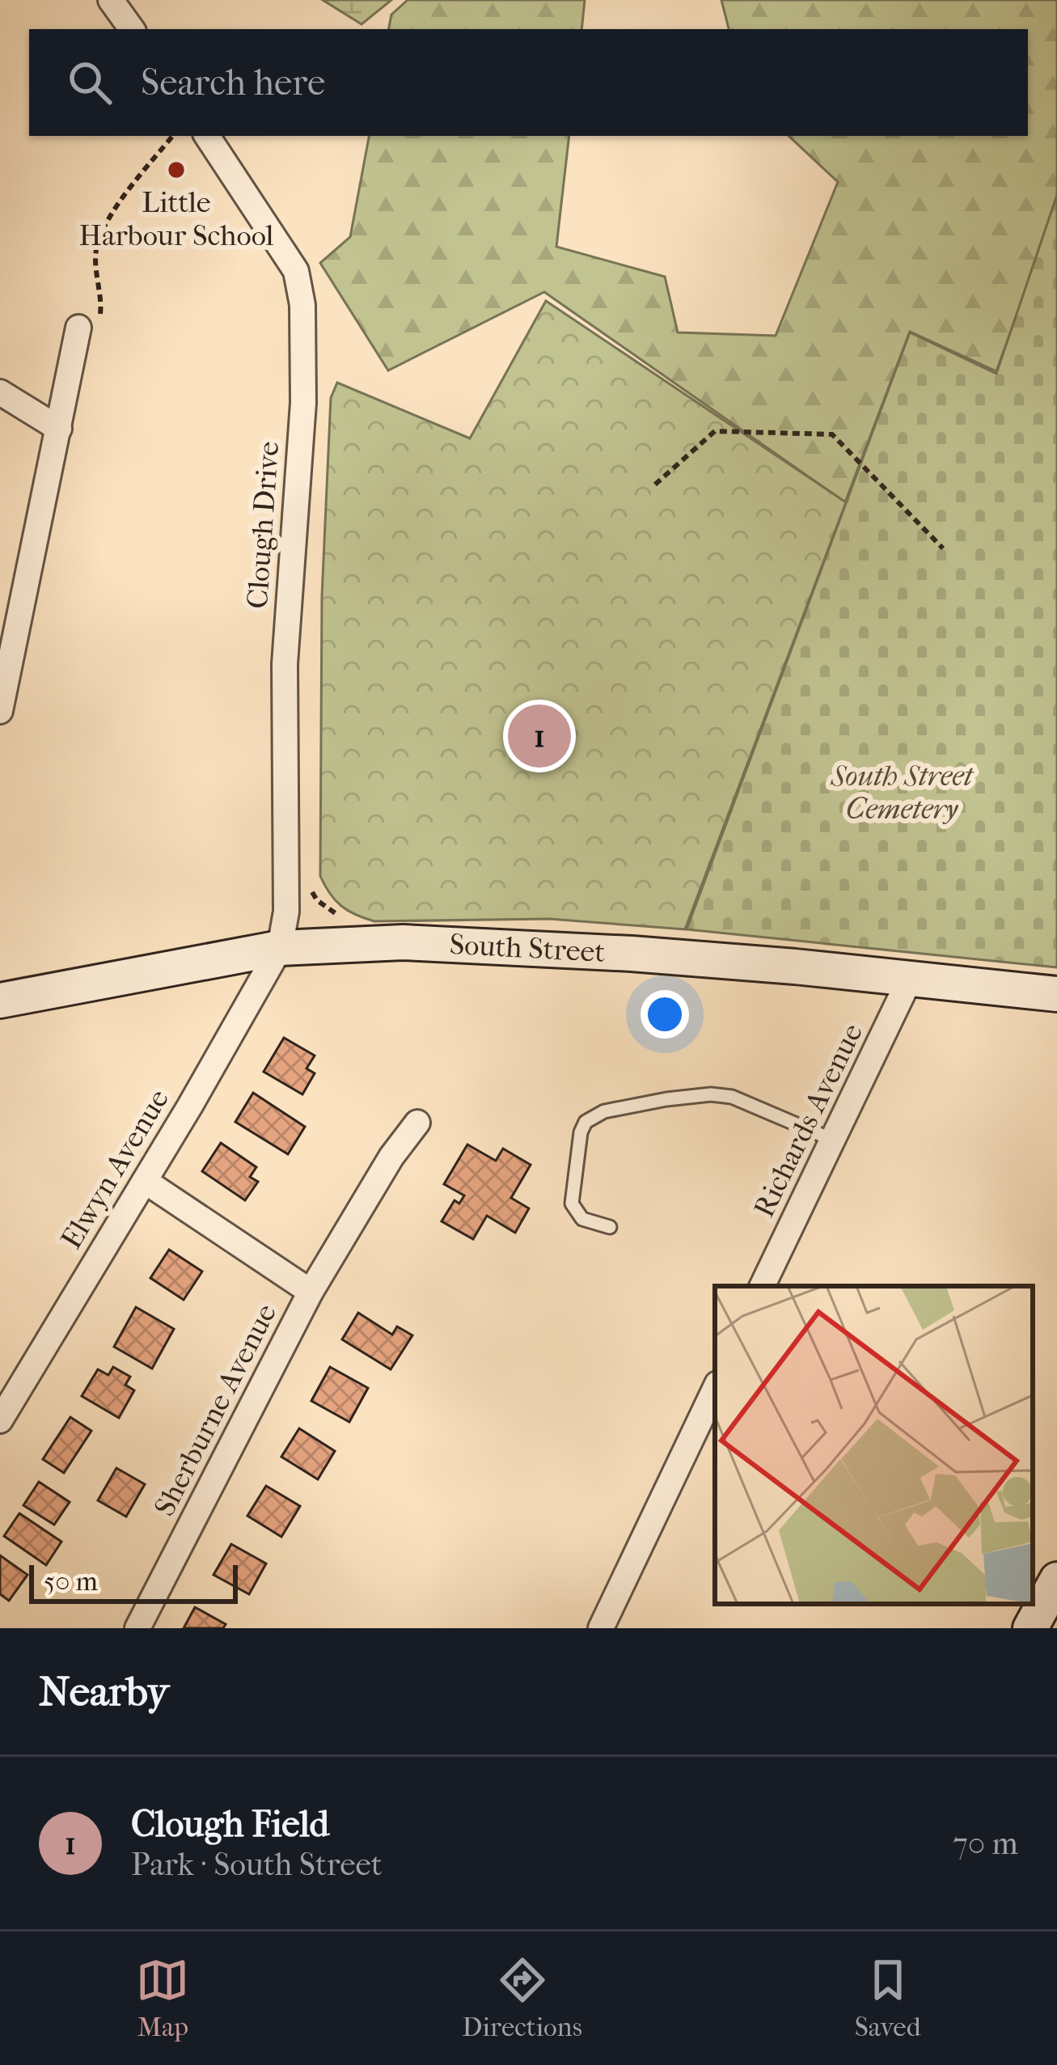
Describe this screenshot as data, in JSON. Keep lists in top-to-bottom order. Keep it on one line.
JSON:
{"streets":{"street":["Clough Drive","South Street","Richards Avenue","Elwyn Avenue","Sherburne Avenue"]},"crossings":[["Clough Drive","South Street"],["Clough Drive","Elwyn Avenue"],["South Street","Richards Avenue"],["South Street","Elwyn Avenue"],["Elwyn Avenue","Sherburne Avenue"]],"parks":["South Street Cemetery"],"places":["Little Harbour School"],"scale_bar":"50 m","page":{"search":"Search here","pins":"1","scale":"50 m","heading":"Nearby","list":[{"mark":"1","name":"Clough Field","note":"Park · South Street","value":"70 m"}],"nav":["Map","Directions","Saved"]}}
